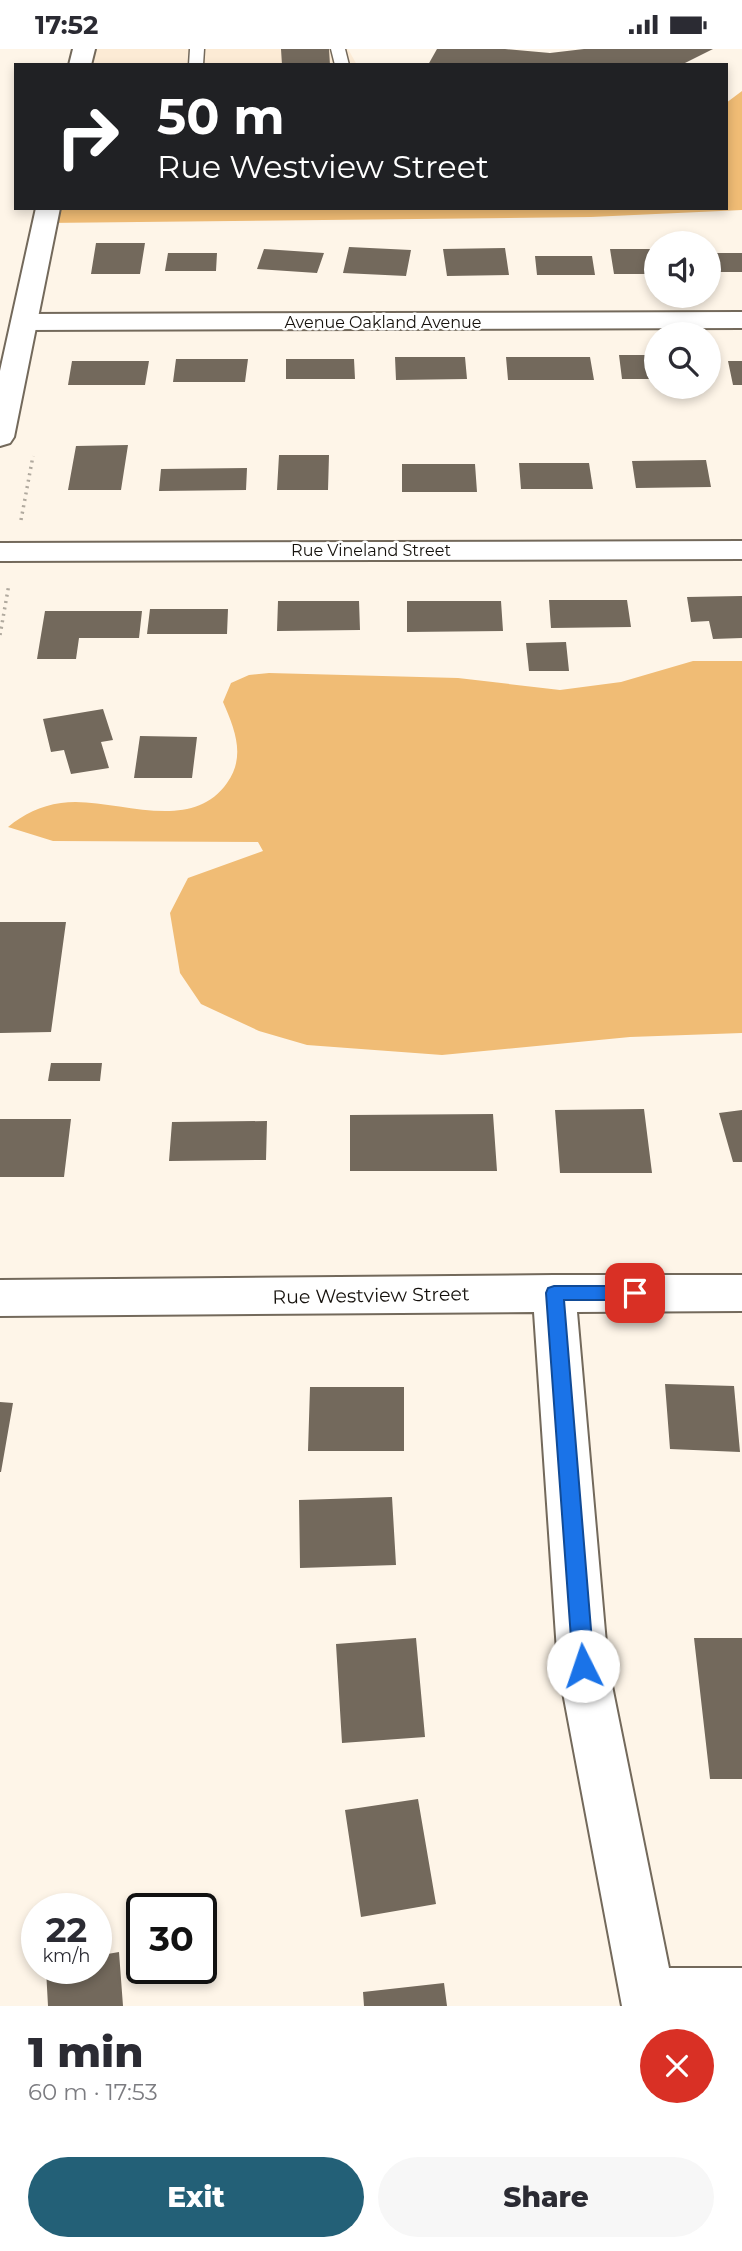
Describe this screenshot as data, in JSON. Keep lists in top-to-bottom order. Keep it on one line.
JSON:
{"streets":{"street":["Avenue Oakland Avenue","Rue Vineland Street","Rue Westview Street"]},"page":{"status":"17:52","turn":["50 m","Rue Westview Street"],"speed":"22 km/h","limit":"30","heading":["1 min","60 m · 17:53"],"buttons":["Exit","Share"]}}
